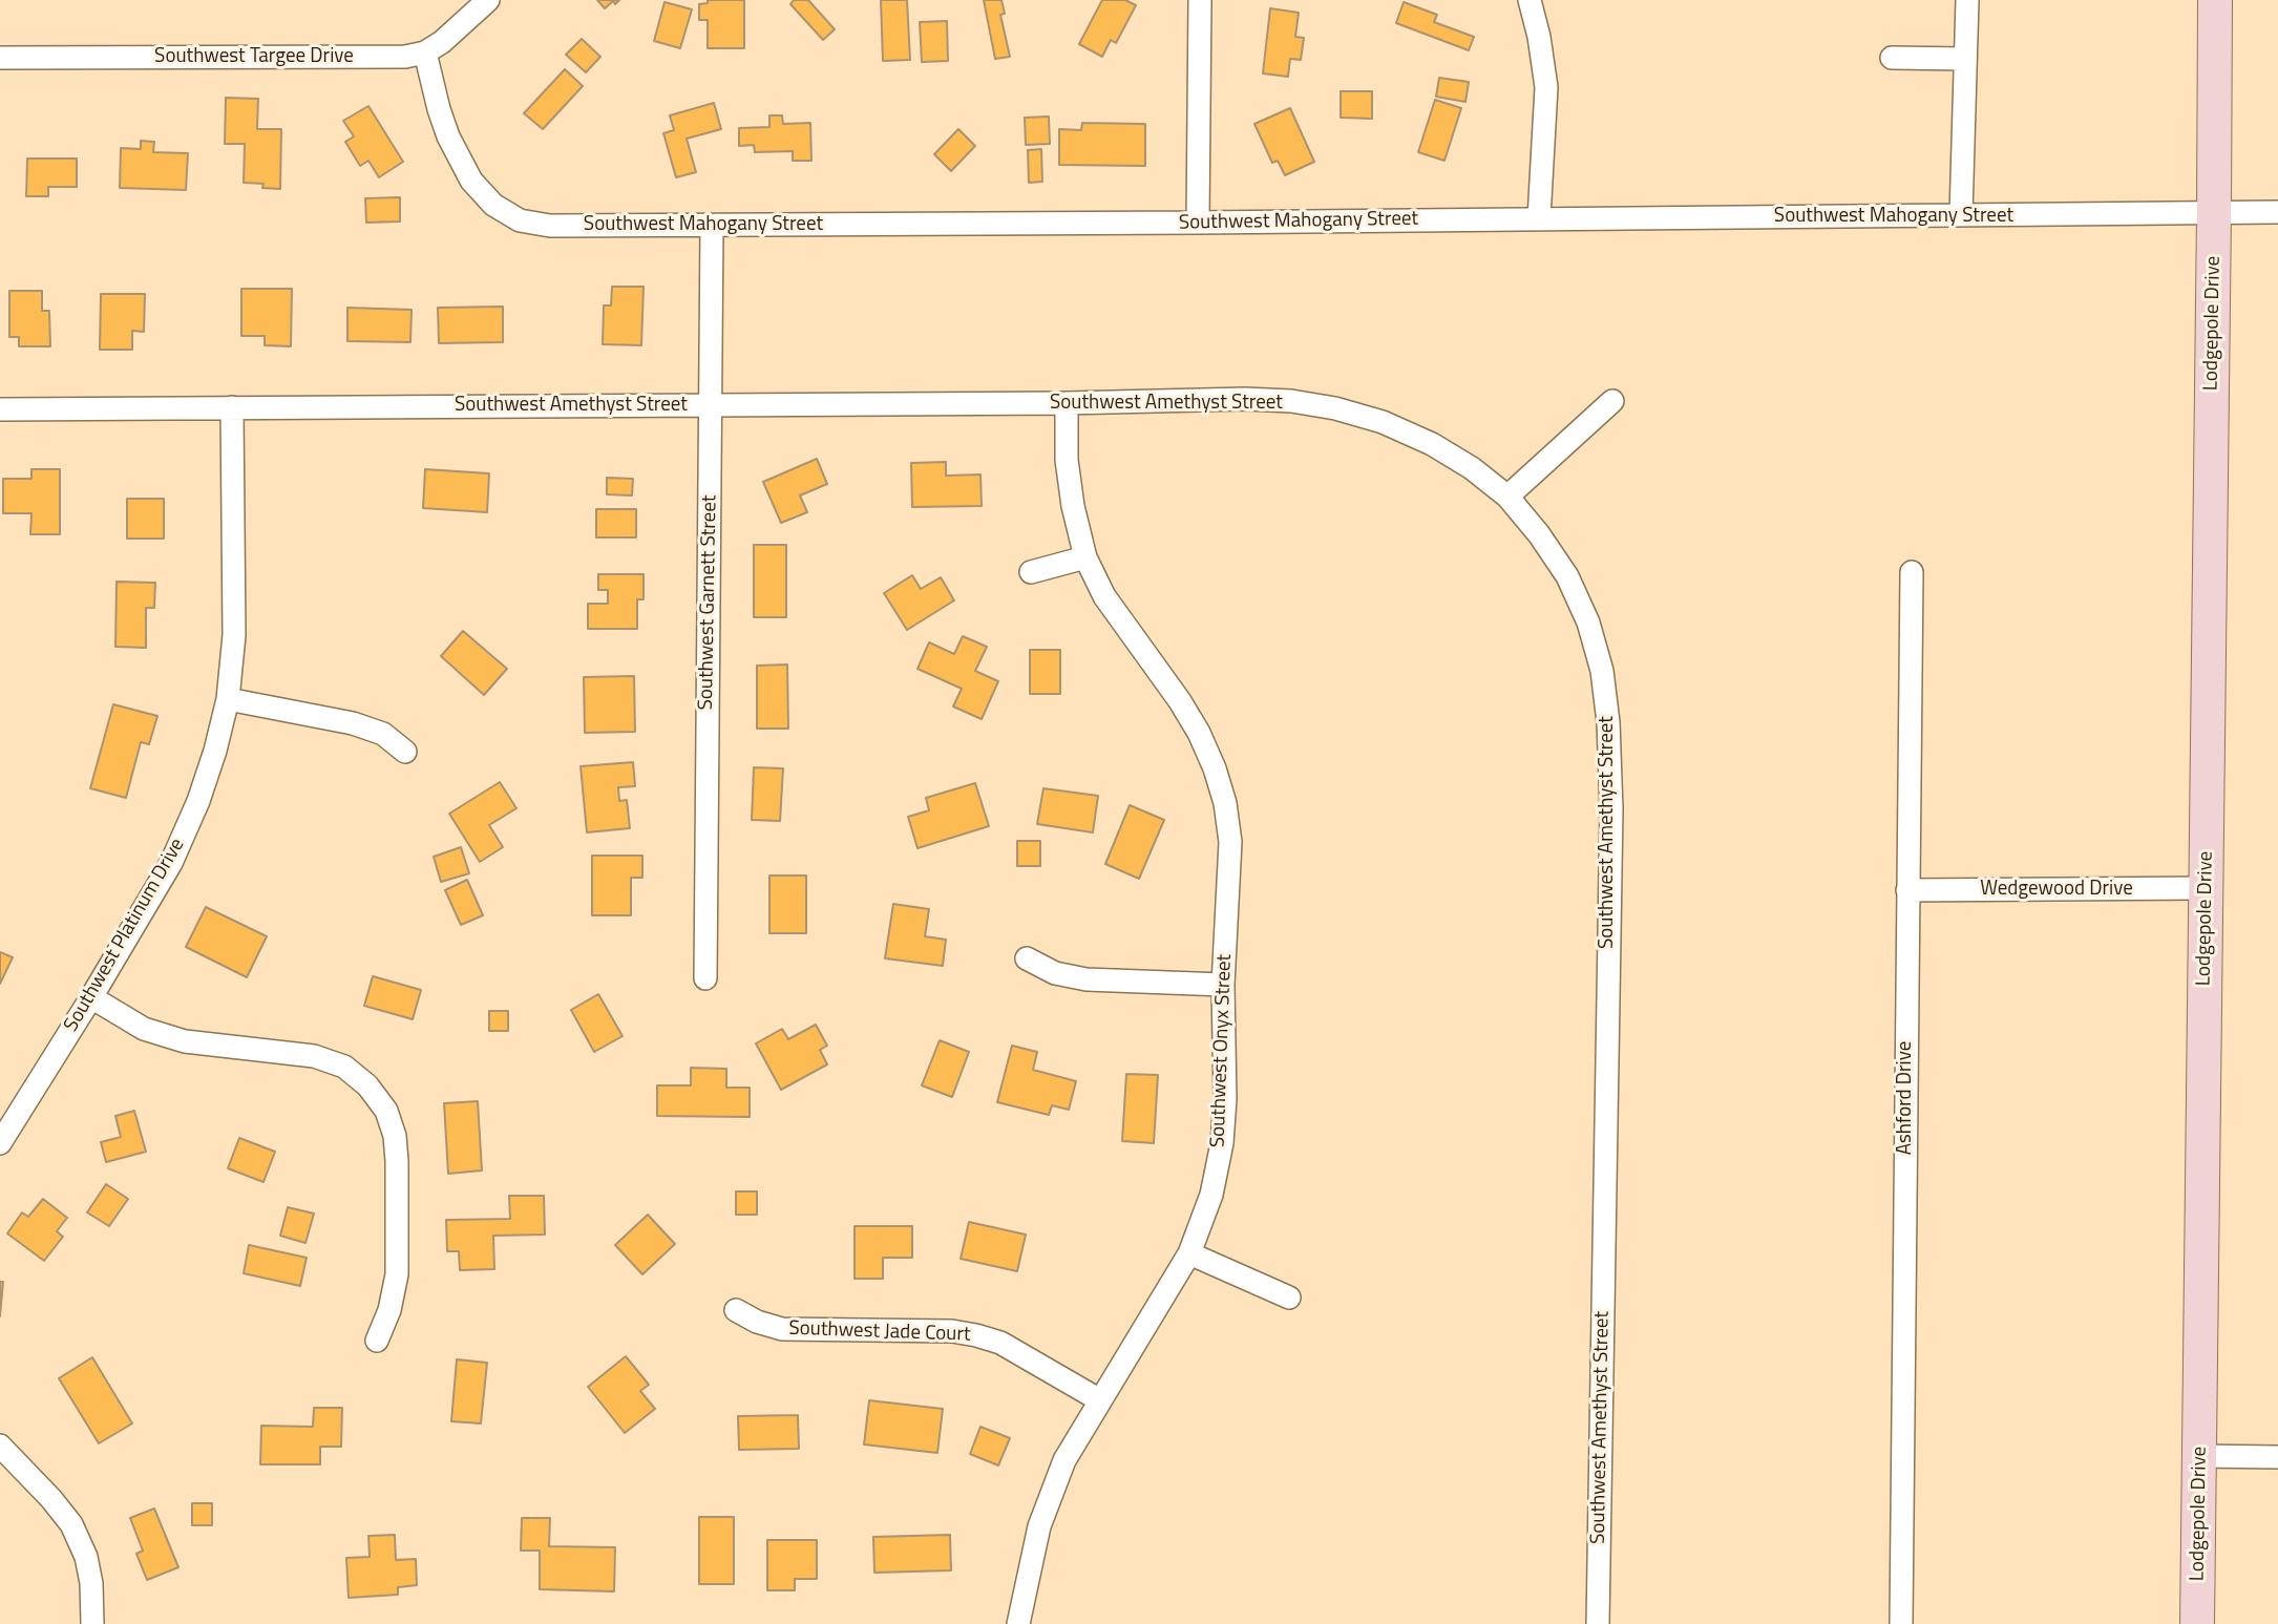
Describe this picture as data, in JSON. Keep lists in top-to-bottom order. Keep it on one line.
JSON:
{"streets":{"street":["Southwest Targee Drive","Southwest Mahogany Street","Lodgepole Drive","Southwest Amethyst Street","Southwest Garnett Street","Wedgewood Drive","Southwest Platinum Drive","Southwest Onyx Street","Ashford Drive","Southwest Jade Court"]},"crossings":[["Southwest Targee Drive","Southwest Mahogany Street"],["Southwest Mahogany Street","Lodgepole Drive"],["Southwest Mahogany Street","Southwest Garnett Street"],["Lodgepole Drive","Wedgewood Drive"],["Southwest Amethyst Street","Southwest Garnett Street"],["Southwest Amethyst Street","Southwest Platinum Drive"],["Southwest Amethyst Street","Southwest Onyx Street"],["Wedgewood Drive","Ashford Drive"],["Southwest Onyx Street","Southwest Jade Court"]]}
